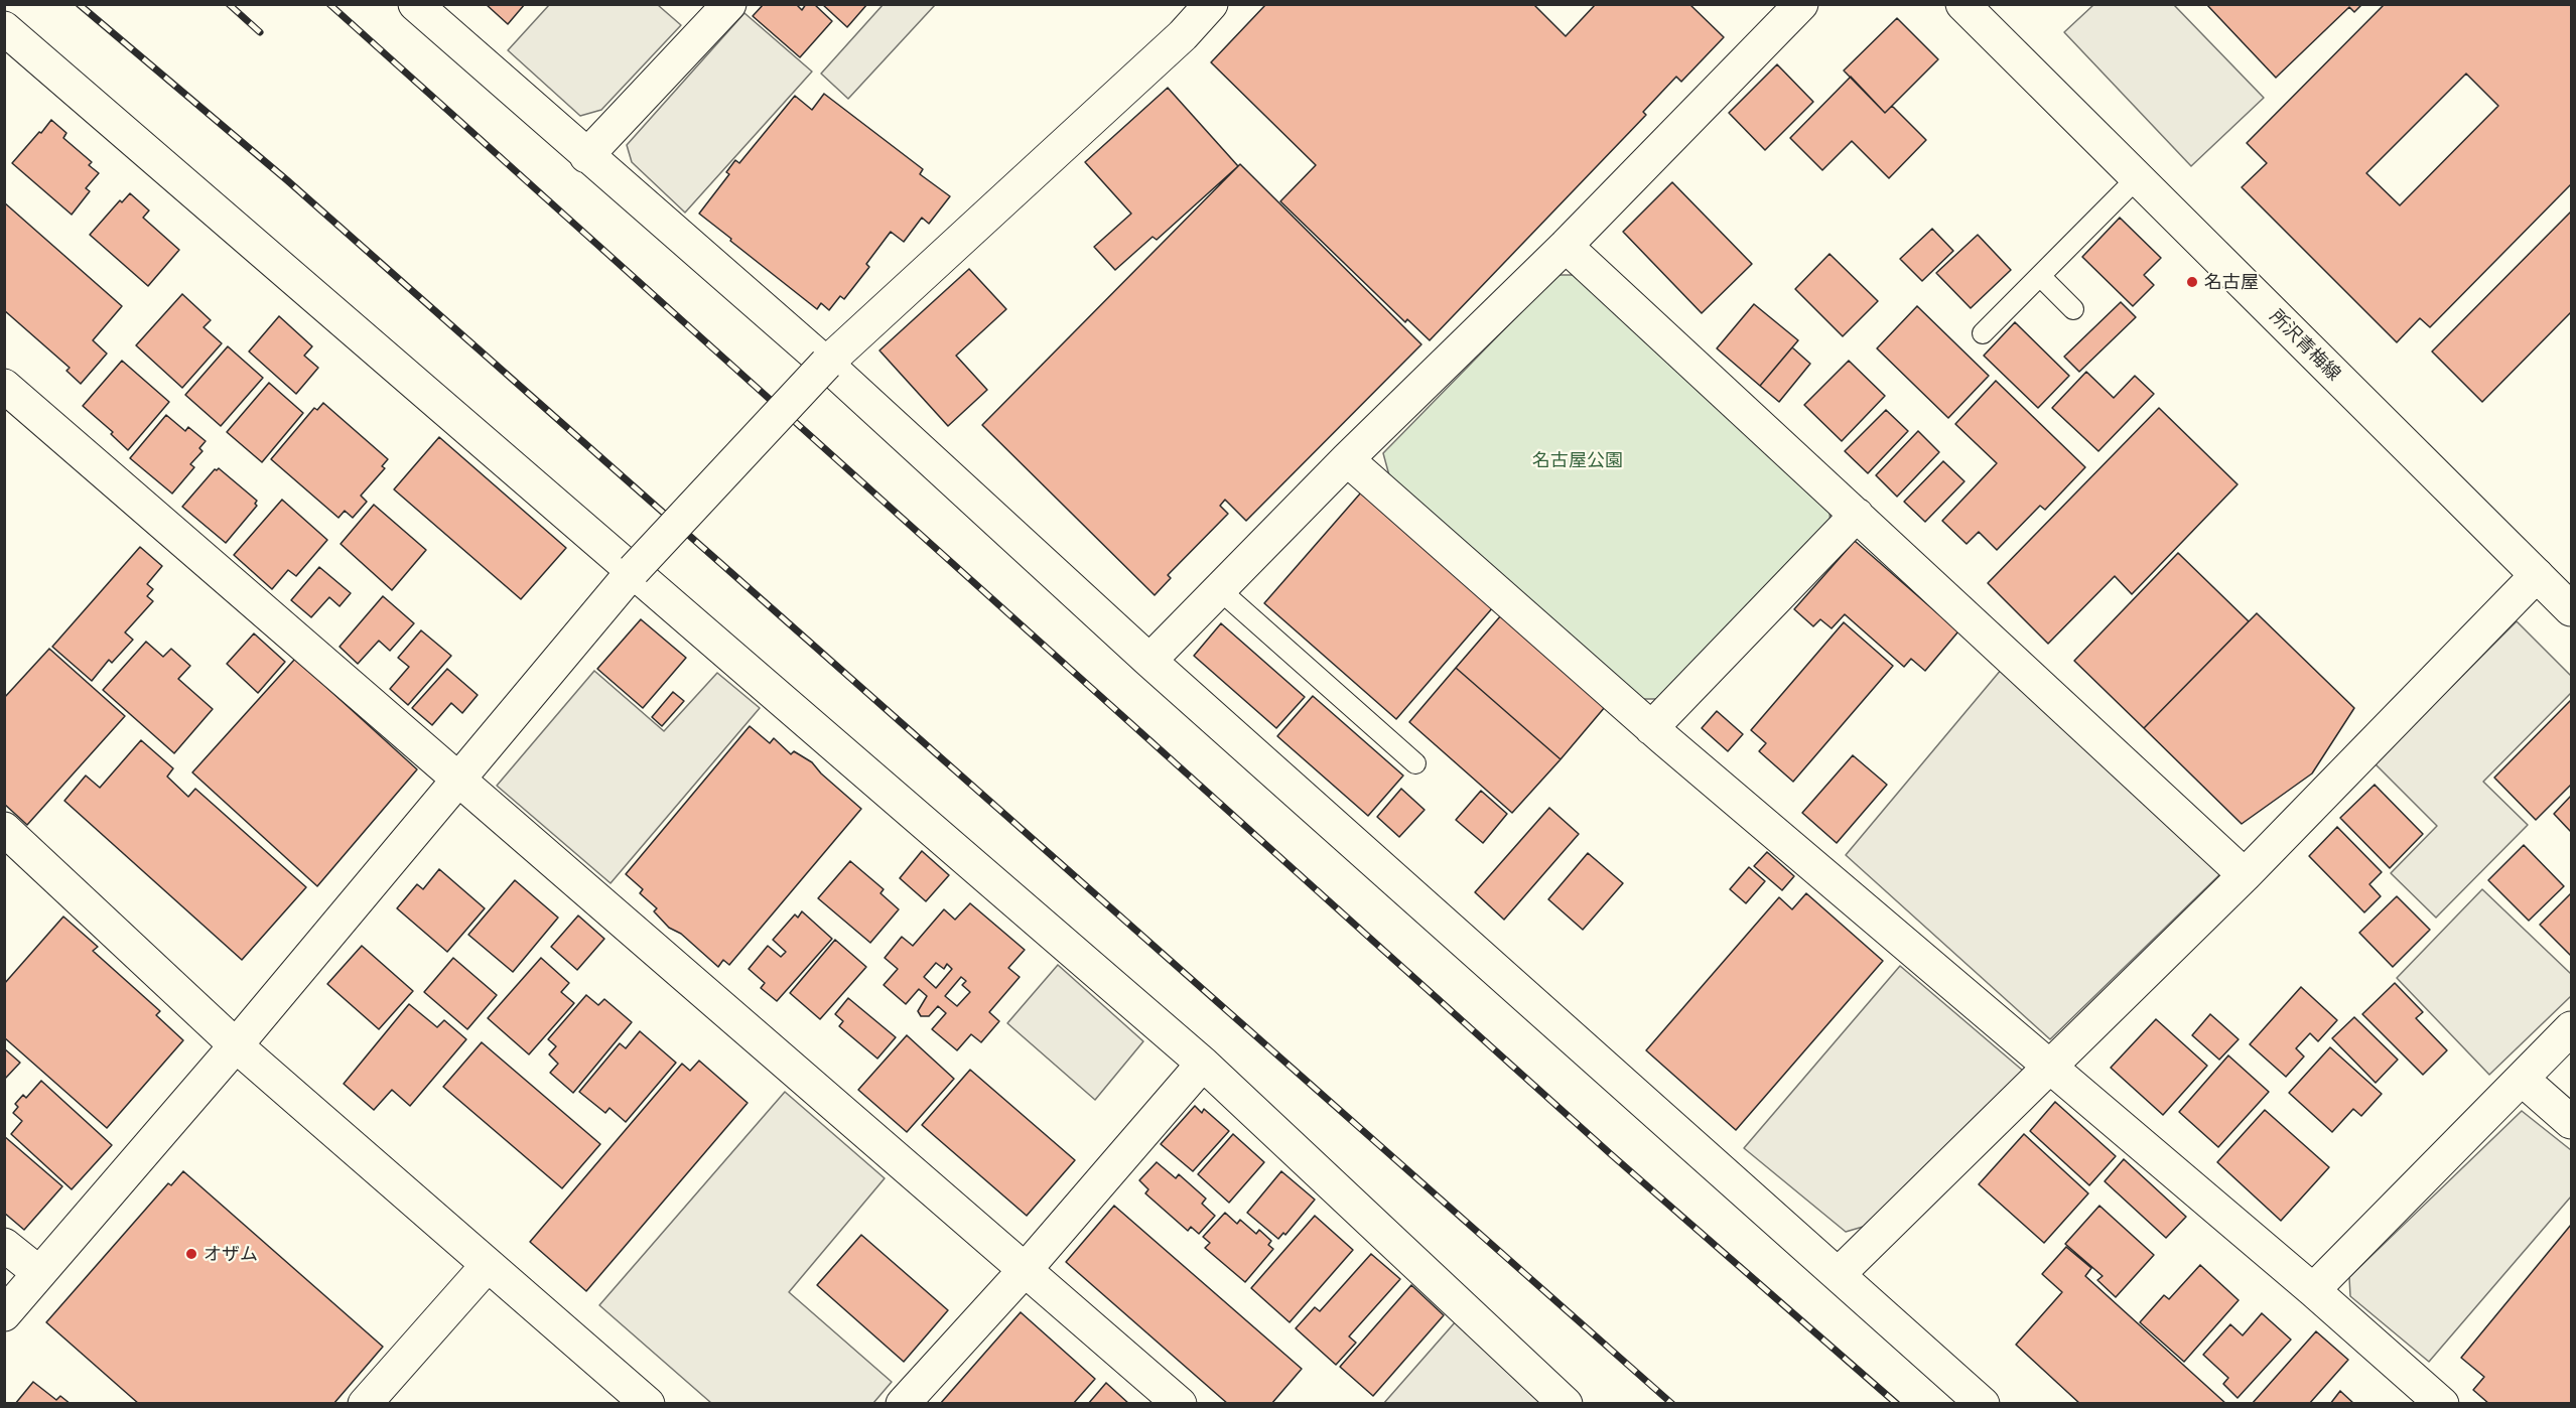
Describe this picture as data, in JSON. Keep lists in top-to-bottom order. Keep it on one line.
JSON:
{"streets":{"street":["所沢青梅線"]},"parks":["名古屋公園"],"places":["名古屋","オザム"]}
